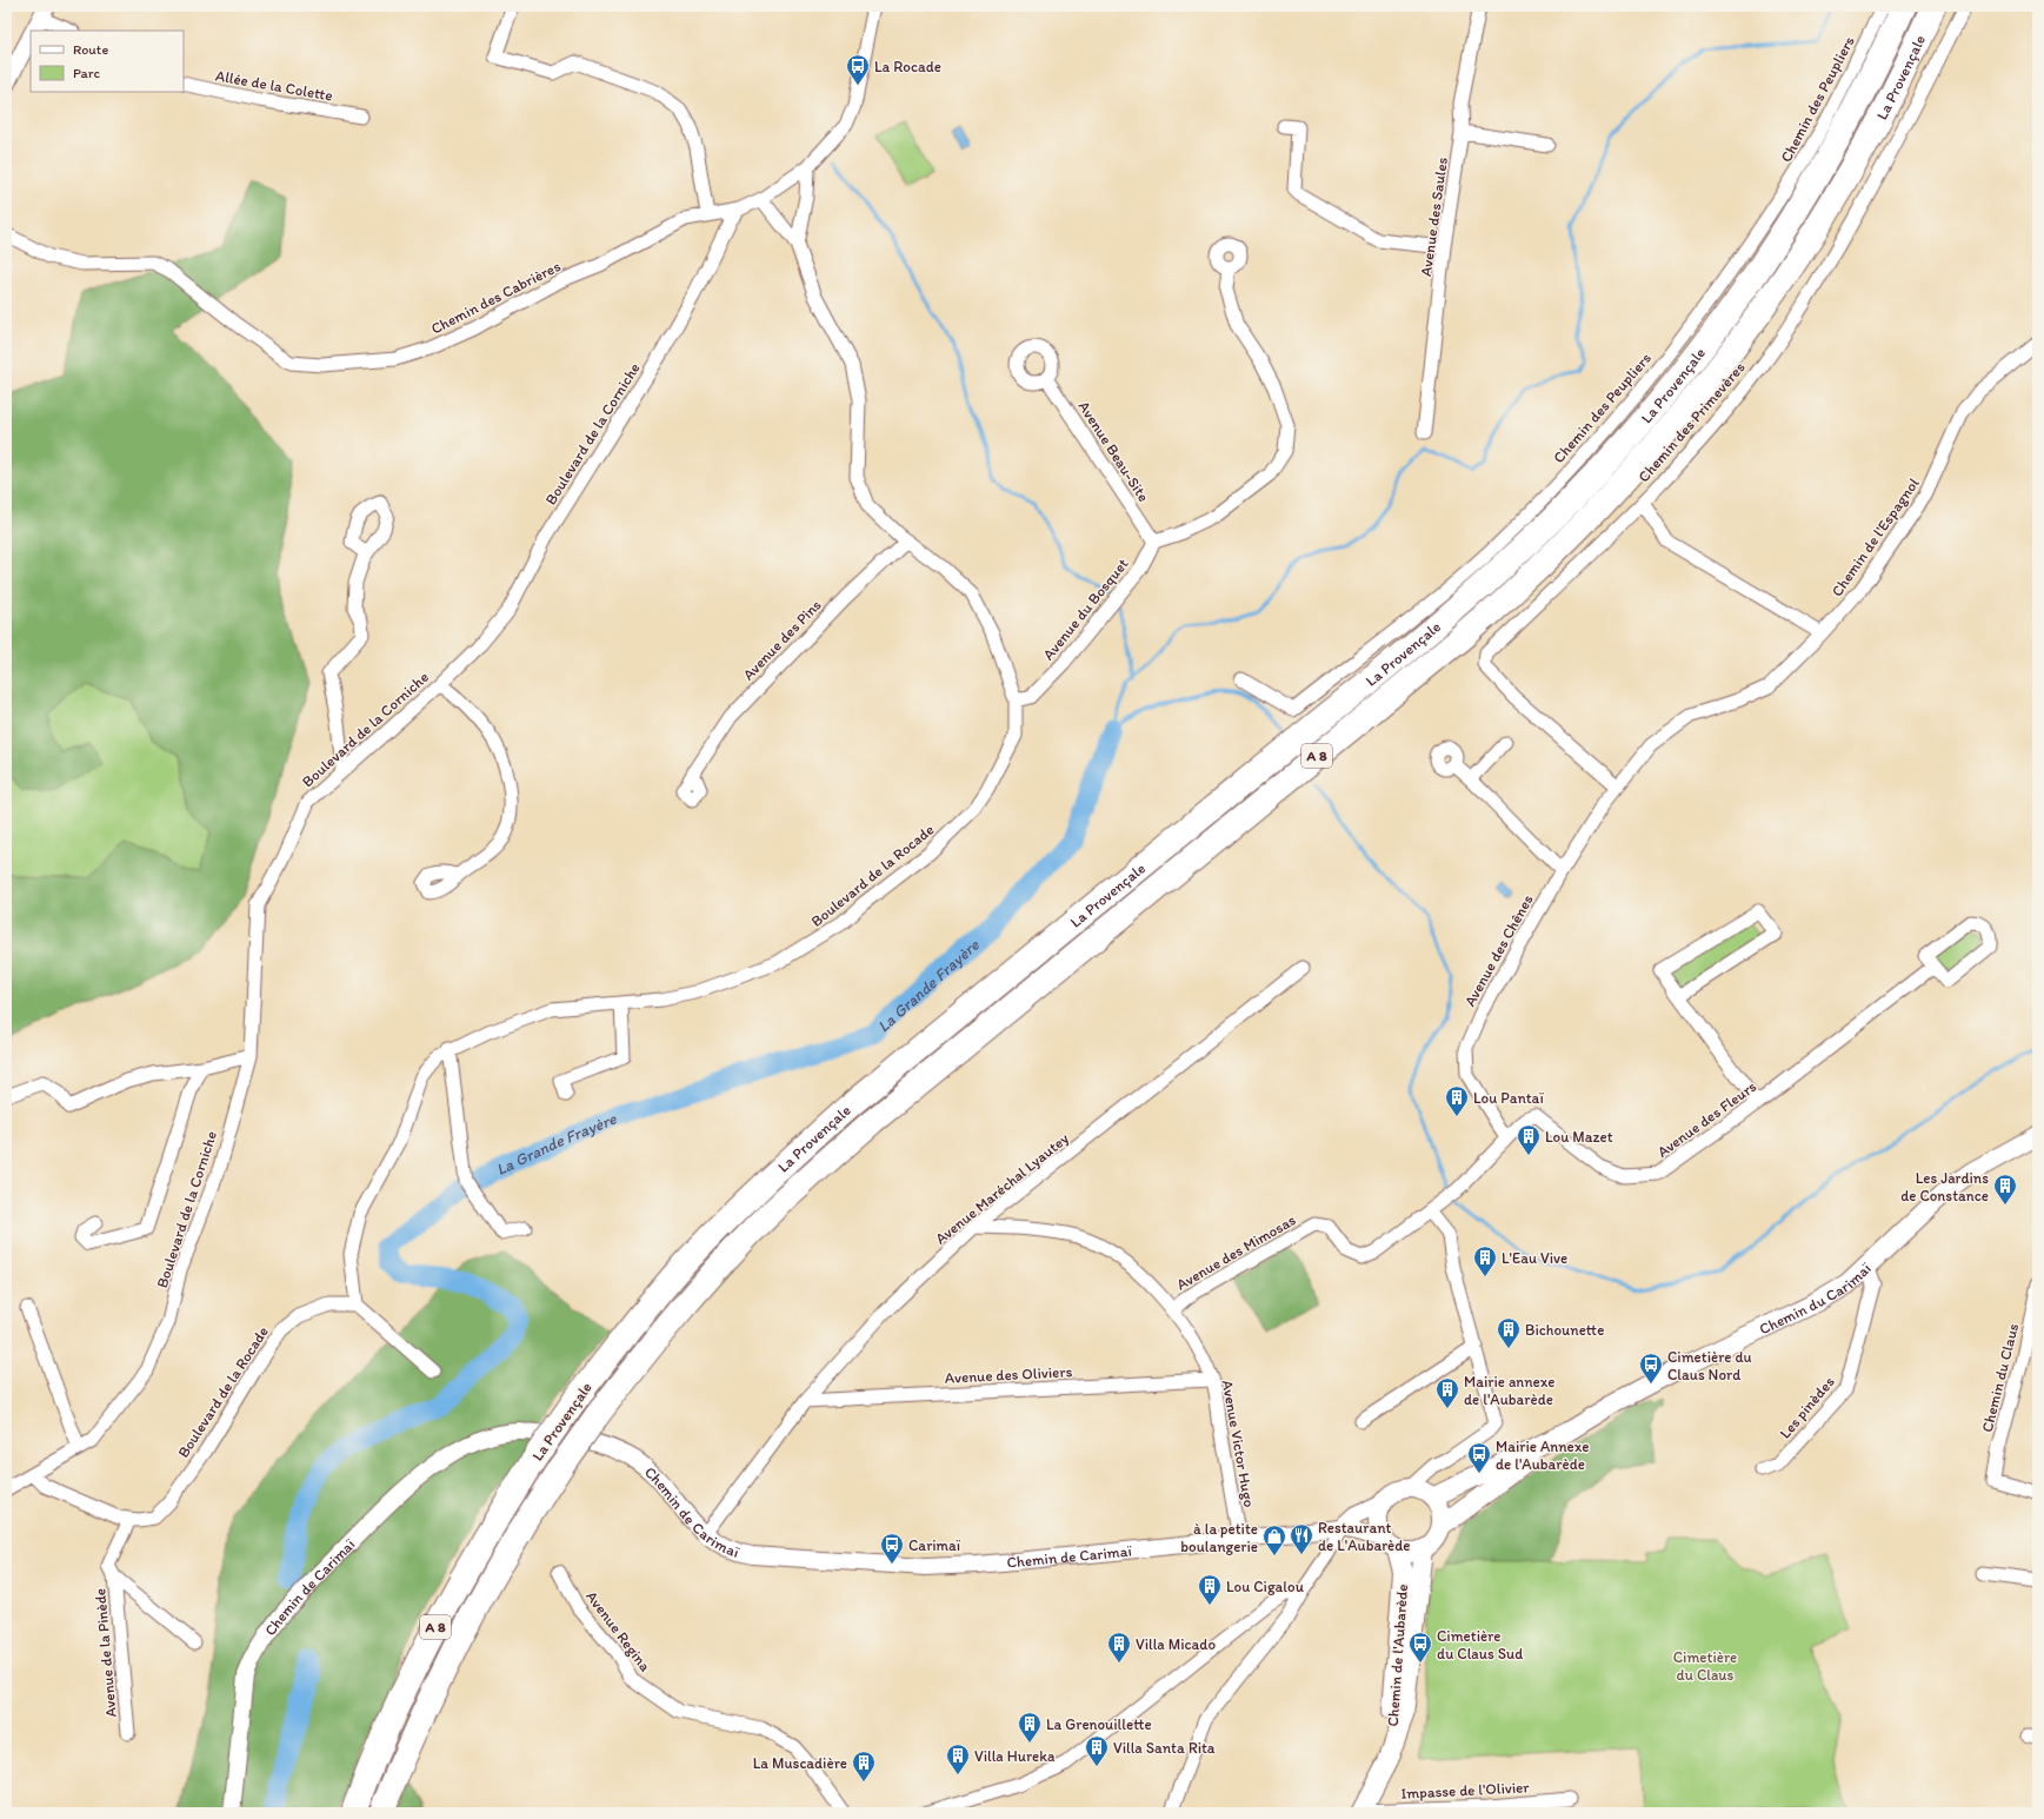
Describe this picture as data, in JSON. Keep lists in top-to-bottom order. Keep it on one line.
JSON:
{"streets":{"highway":["La Provençale","A 8"],"main road":["Chemin du Carimaï","Chemin de l'Aubarède"],"street":["Allée de la Colette","Chemin des Peupliers","Avenue des Saules","Chemin des Cabrières","Chemin des Primevères","Boulevard de la Corniche","Avenue Beau-Site","Chemin de l'Espagnol","Avenue du Bosquet","Avenue des Pins","Boulevard de la Rocade","Avenue des Chênes","Avenue des Fleurs","Avenue Maréchal Lyautey","Avenue des Mimosas","Avenue des Oliviers","Chemin du Claus","Les pinèdes","Avenue Victor Hugo","Chemin de Carimaï","Avenue Regina","Avenue de la Pinède","Impasse de l'Olivier"]},"crossings":[["Chemin des Cabrières","Boulevard de la Corniche"],["Chemin des Cabrières","Boulevard de la Rocade"],["Chemin des Primevères","Chemin de l'Espagnol"],["Chemin des Primevères","Avenue des Chênes"],["Boulevard de la Corniche","Boulevard de la Rocade"],["Avenue Beau-Site","Avenue du Bosquet"],["Chemin de l'Espagnol","Avenue des Chênes"],["Avenue du Bosquet","Boulevard de la Rocade"],["Avenue des Pins","Boulevard de la Rocade"],["Boulevard de la Rocade","Avenue de la Pinède"],["Avenue des Chênes","Avenue des Fleurs"],["Avenue des Fleurs","Avenue des Mimosas"],["Avenue Maréchal Lyautey","Avenue des Oliviers"],["Avenue Maréchal Lyautey","Avenue Victor Hugo"],["Avenue Maréchal Lyautey","Chemin de Carimaï"],["Avenue des Mimosas","Avenue Victor Hugo"],["Chemin du Carimaï","Les pinèdes"],["Chemin du Carimaï","Chemin de Carimaï"],["Chemin du Carimaï","Chemin de l'Aubarède"],["Avenue des Oliviers","Avenue Victor Hugo"],["Avenue Victor Hugo","Chemin de Carimaï"],["Chemin de Carimaï","Chemin de l'Aubarède"],["Chemin de l'Aubarède","Impasse de l'Olivier"]],"water":["La Grande Frayère"],"parks":["Cimetière du Claus"],"places":{"bus stop":["La Rocade","Cimetière du Claus Nord","Mairie Annexe de l'Aubarède","Carimaï","Cimetière du Claus Sud"],"building":["Lou Pantaï","Lou Mazet","Les Jardins de Constance","L'Eau Vive","Bichounette","Mairie annexe de l'Aubarède","Lou Cigalou","Villa Micado","La Grenouillette","Villa Santa Rita","Villa Hureka","La Muscadière"],"restaurant":["Restaurant de L'Aubarède"],"shop":["à la petite boulangerie"]},"legend":["Route","Parc"]}
